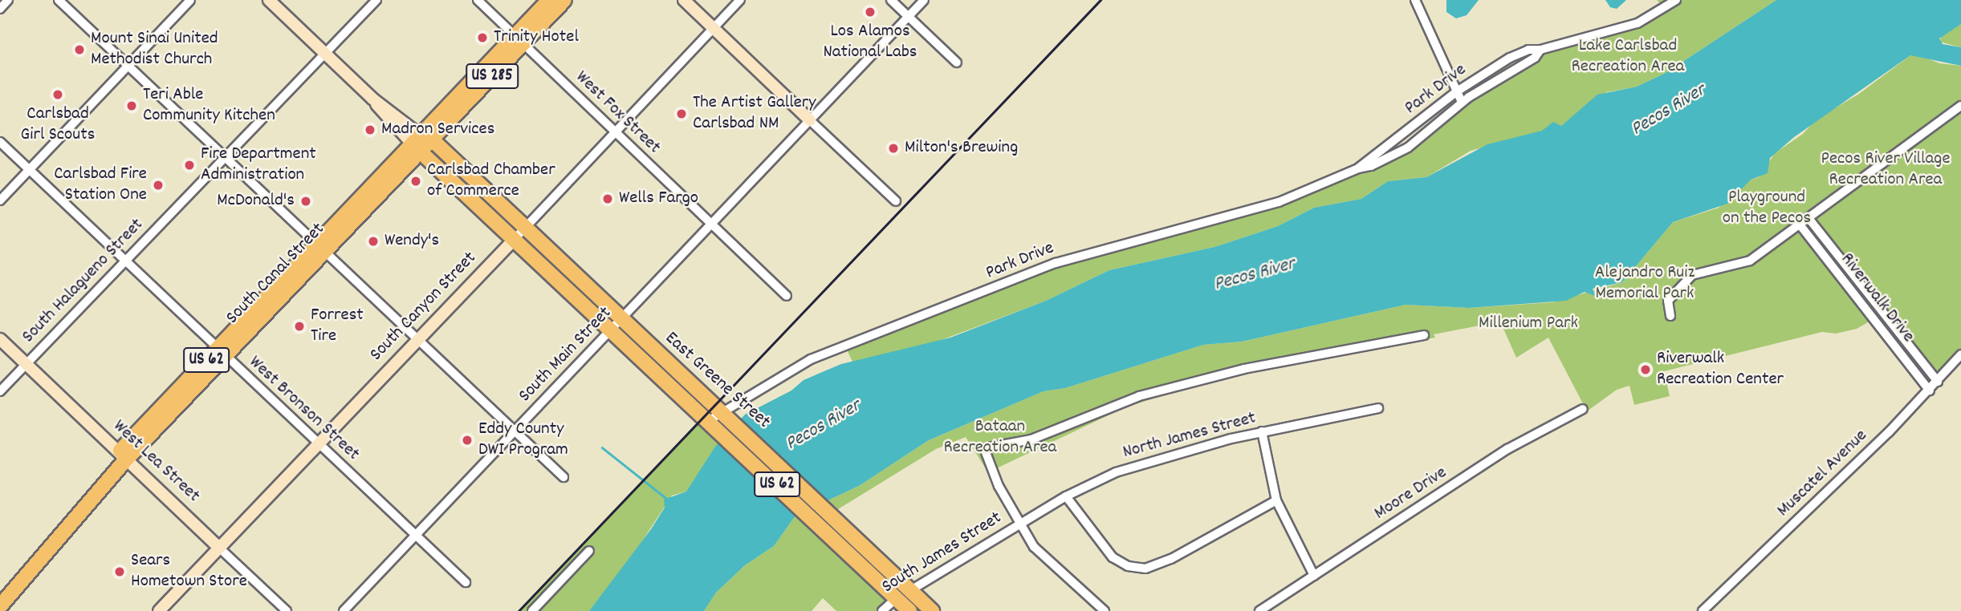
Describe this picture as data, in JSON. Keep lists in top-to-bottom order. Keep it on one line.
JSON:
{"streets":{"highway":["US 285","South Canal Street","US 62","East Greene Street"],"street":["Park Drive","West Fox Street","South Halagueno Street","Riverwalk Drive","South Canyon Street","South Main Street","West Bronson Street","North James Street","West Lea Street","Muscatel Avenue","Moore Drive","South James Street"]},"crossings":[["Park Drive","East Greene Street"],["West Fox Street","South Canal Street"],["West Fox Street","South Canyon Street"],["West Fox Street","South Main Street"],["South Canal Street","US 62"],["South Canal Street","West Bronson Street"],["South Canal Street","West Lea Street"],["South Halagueno Street","West Bronson Street"],["South Halagueno Street","West Lea Street"],["Riverwalk Drive","Muscatel Avenue"],["South Canyon Street","US 62"],["South Canyon Street","West Bronson Street"],["South Canyon Street","West Lea Street"],["South Main Street","US 62"],["South Main Street","East Greene Street"],["South Main Street","West Bronson Street"],["US 62","East Greene Street"],["East Greene Street","South James Street"],["North James Street","South James Street"]],"water":["Pecos River"],"parks":["Lake Carlsbad Recreation Area","Pecos River Village Recreation Area","Playground on the Pecos","Alejandro Ruiz Memorial Park","Millenium Park","Bataan Recreation Area"],"places":["Los Alamos National Labs","Trinity Hotel","Mount Sinai United Methodist Church","Carlsbad Girl Scouts","Teri Able Community Kitchen","The Artist Gallery Carlsbad NM","Madron Services","Milton's Brewing","Fire Department Administration","Carlsbad Chamber of Commerce","Carlsbad Fire Station One","Wells Fargo","McDonald's","Wendy's","Forrest Tire","Riverwalk Recreation Center","Eddy County DWI Program","Sears Hometown Store"]}
